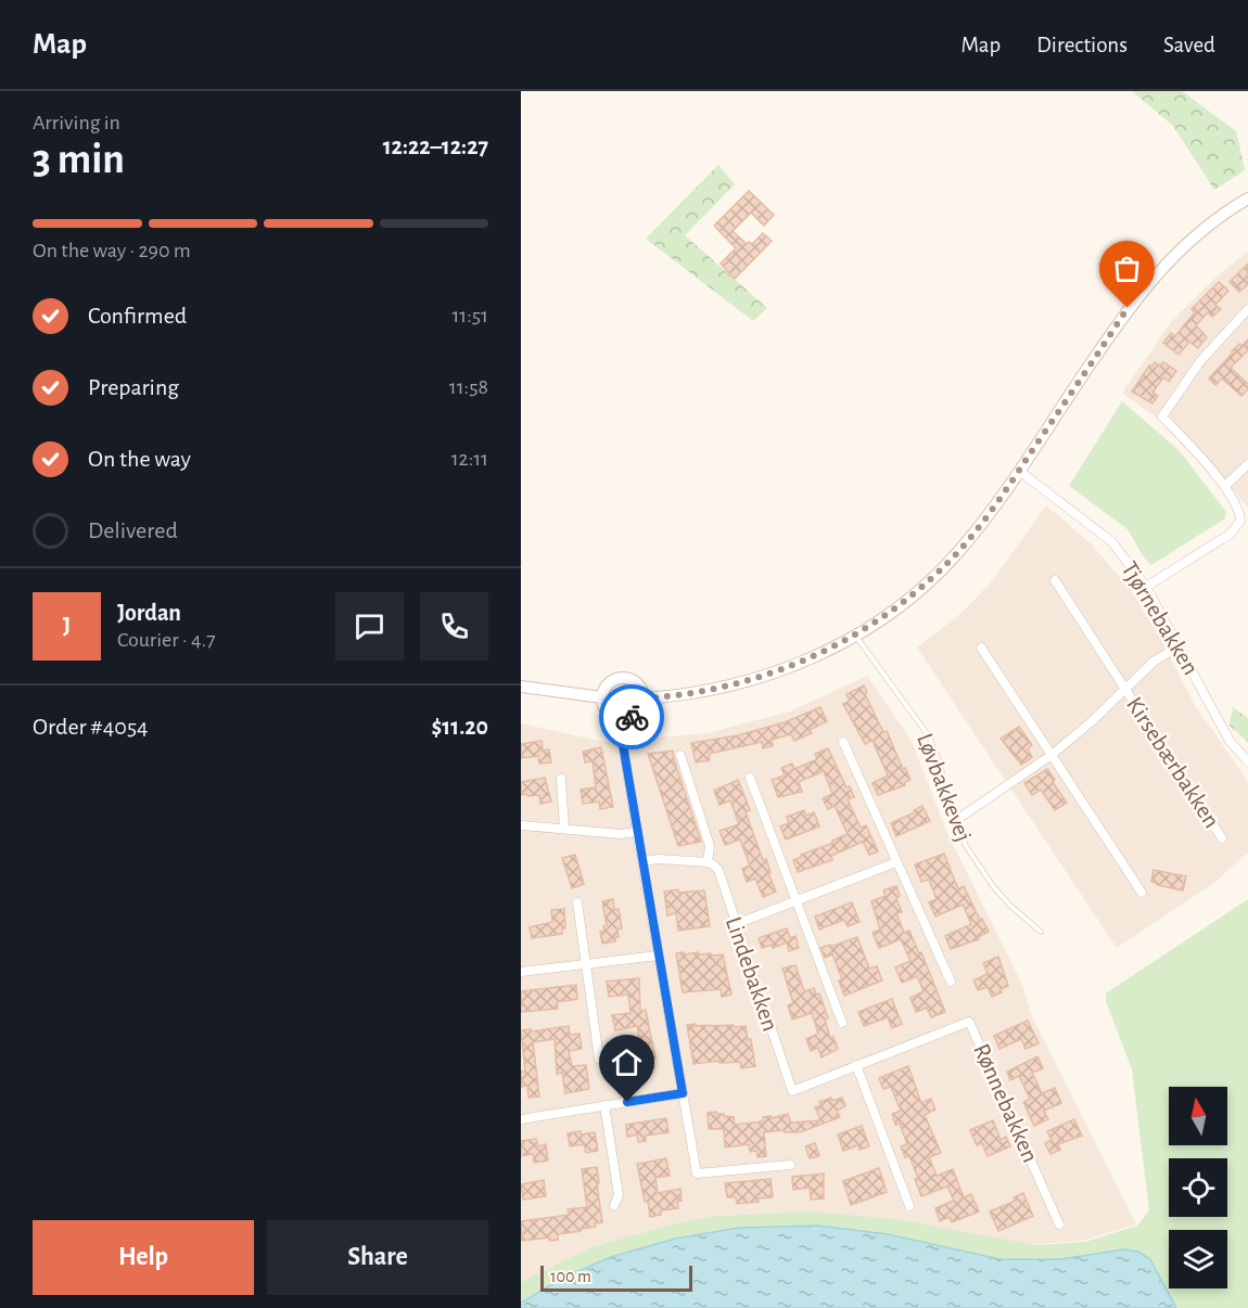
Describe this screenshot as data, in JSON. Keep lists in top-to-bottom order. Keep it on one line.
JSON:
{"streets":{"street":["Tjørnebakken","Kirsebærbakken","Lindebakken","Rønnebakken"],"lane":["Løvbakkevej"]},"crossings":[["Tjørnebakken","Kirsebærbakken"],["Kirsebærbakken","Løvbakkevej"],["Lindebakken","Rønnebakken"]],"scale_bar":"100 m","north":"top","page":{"header":"Map","nav":["Map","Directions","Saved"],"heading":["3 min","Arriving in","12:22–12:27"],"panel":["Jordan","Courier · 4.7","Order #4054","$11.20"],"bar":"On the way · 290 m","list":[["Confirmed","11:51"],["Preparing","11:58"],["On the way","12:11"],"Delivered"],"round":"J","buttons":["Help","Share"],"scale":"100 m"}}
